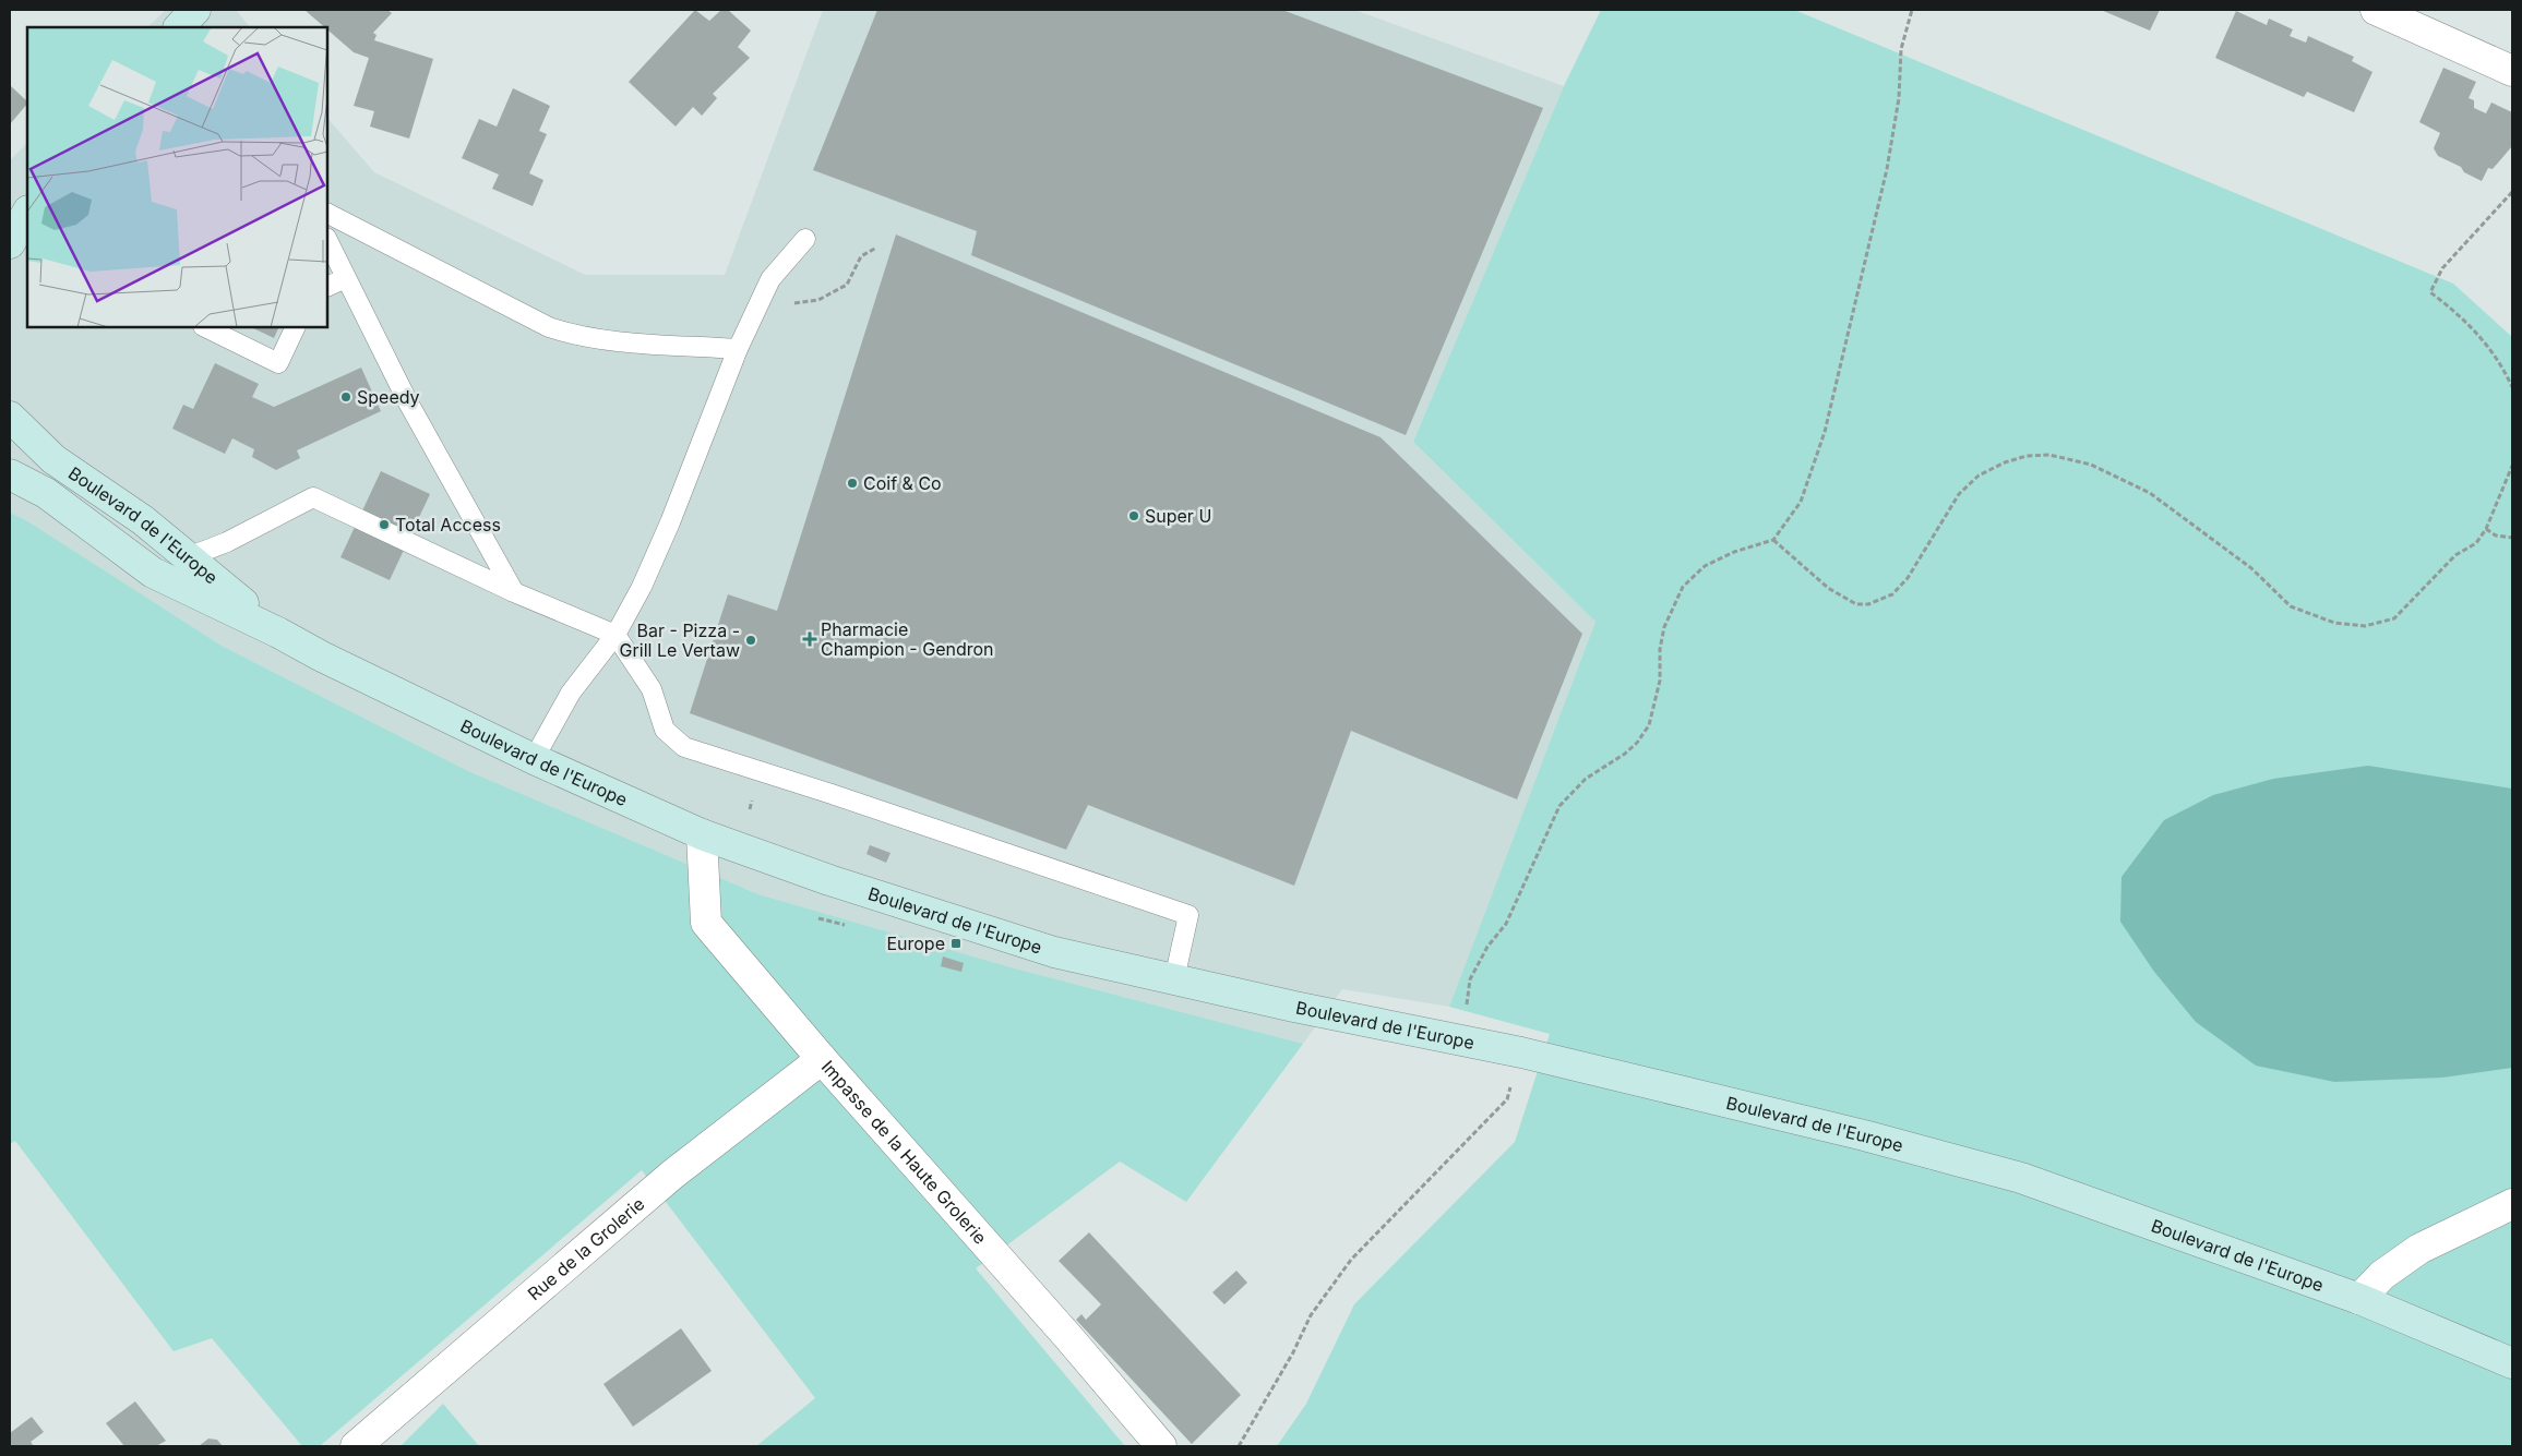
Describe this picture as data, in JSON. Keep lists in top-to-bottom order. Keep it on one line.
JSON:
{"streets":{"street":["Boulevard de l'Europe","Impasse de la Haute Grolerie","Rue de la Grolerie"]},"crossings":[["Boulevard de l'Europe","Impasse de la Haute Grolerie"],["Impasse de la Haute Grolerie","Rue de la Grolerie"]],"places":{"other":["Speedy","Coif & Co","Super U","Total Access","Bar - Pizza - Grill Le Vertaw"],"health":["Pharmacie Champion - Gendron"],"transit":["Europe"]}}
